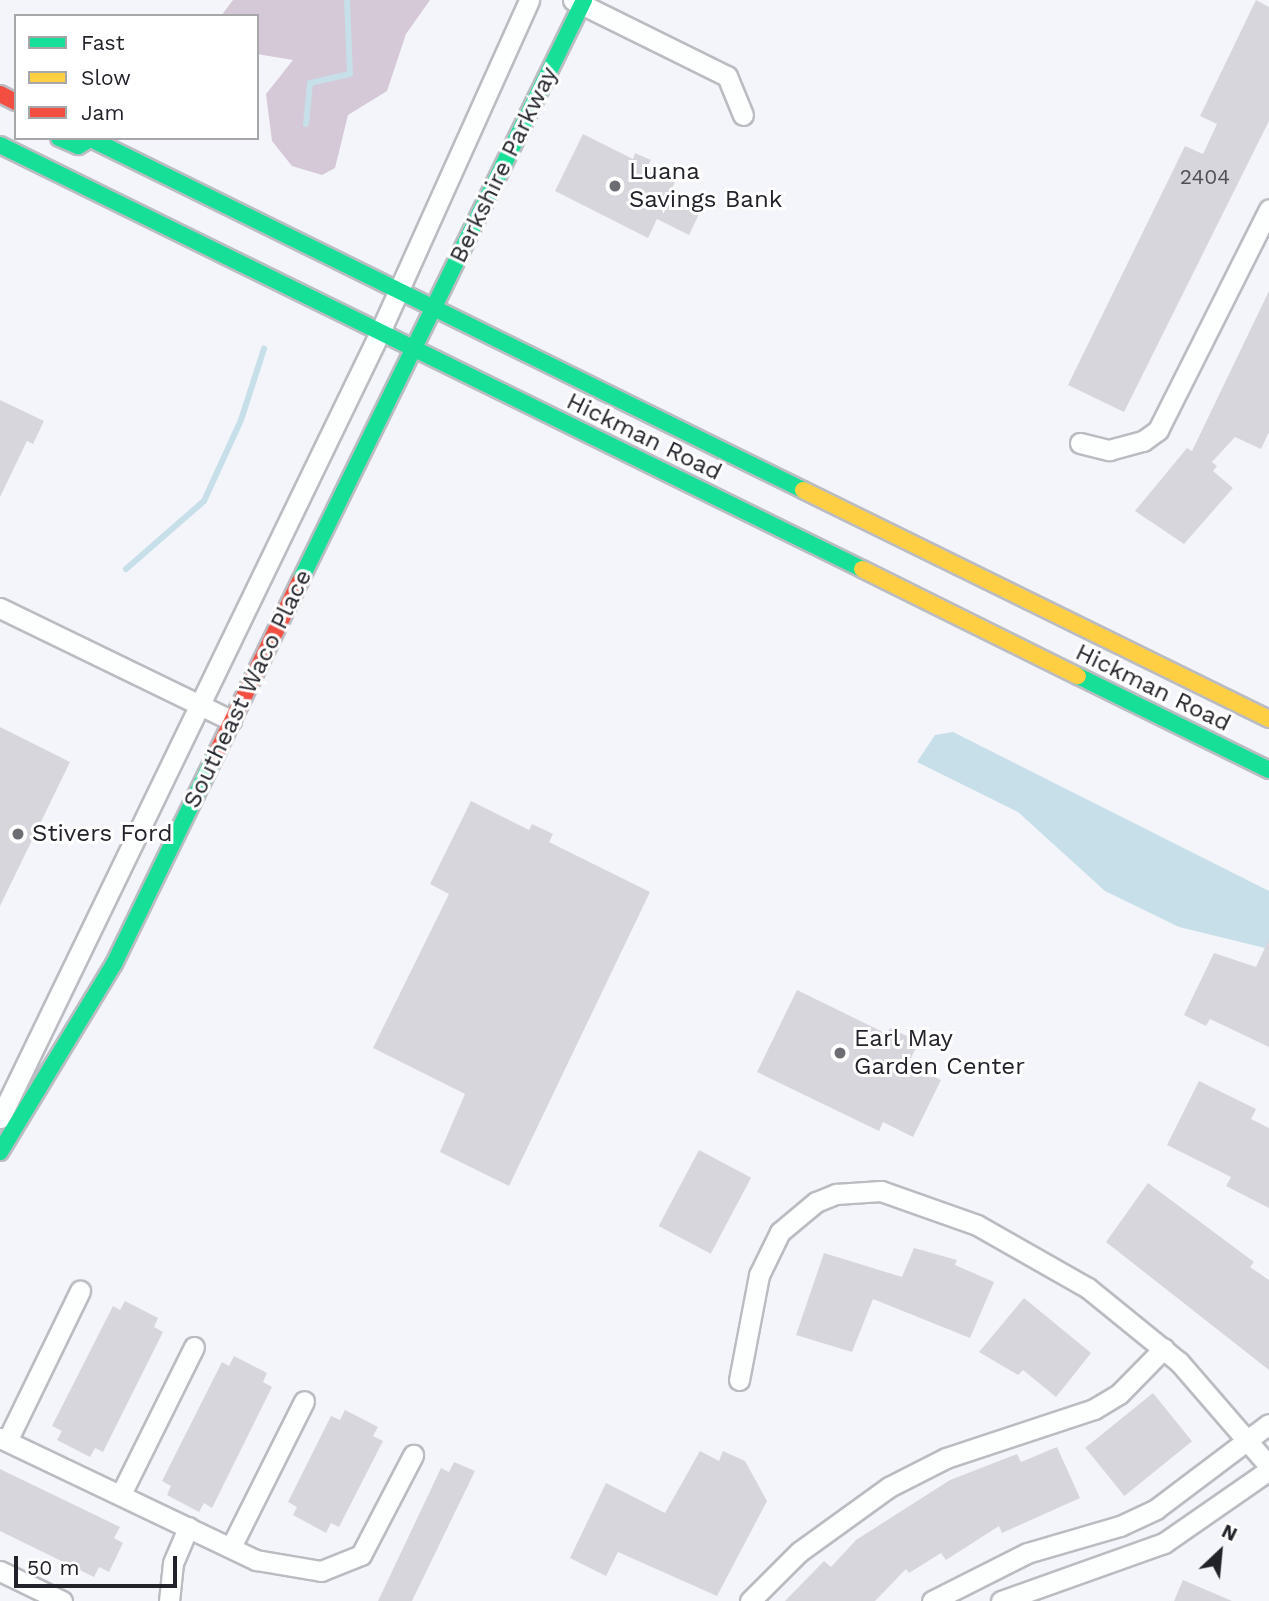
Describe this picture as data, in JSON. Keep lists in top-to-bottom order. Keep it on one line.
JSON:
{"streets":{"main road":["Berkshire Parkway","Hickman Road","Southeast Waco Place"]},"crossings":[["Berkshire Parkway","Hickman Road"],["Berkshire Parkway","Southeast Waco Place"],["Hickman Road","Southeast Waco Place"]],"places":["Luana Savings Bank","Stivers Ford","Earl May Garden Center"],"house_numbers":["2404"],"legend":["Fast","Slow","Jam"],"scale_bar":"50 m","north":"top right"}
